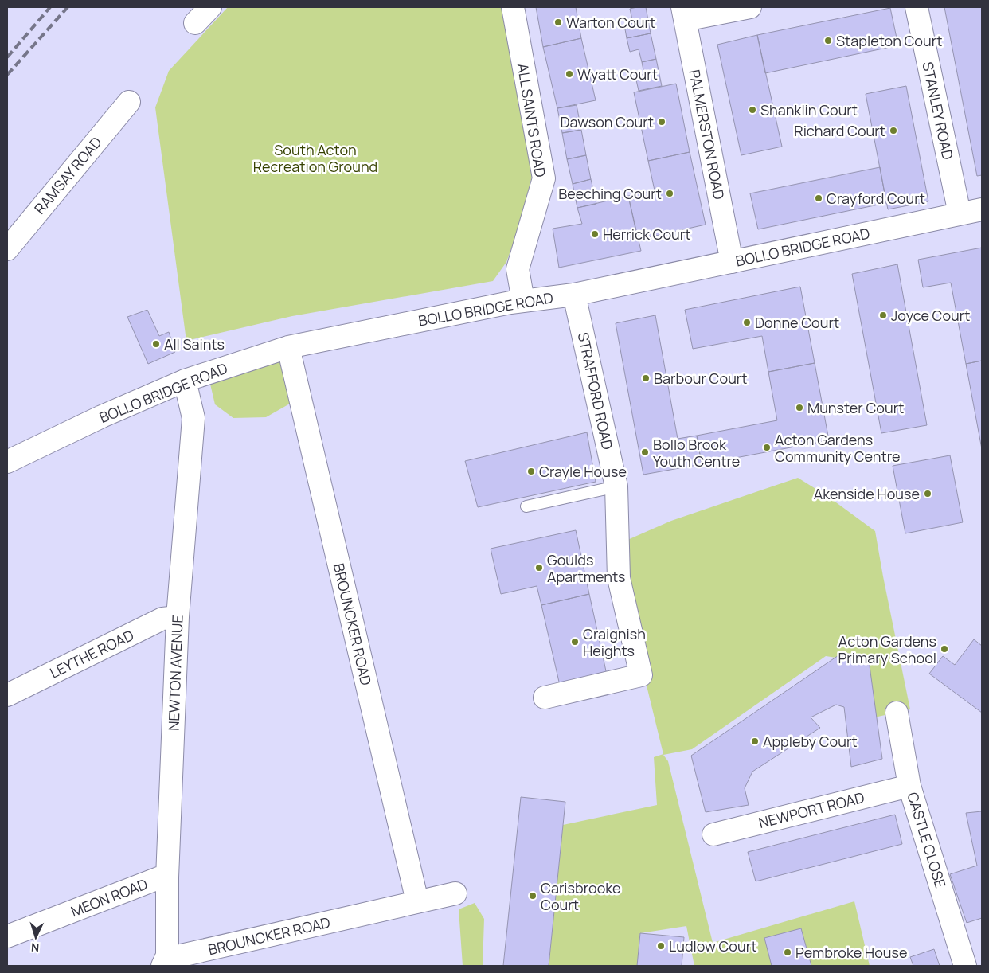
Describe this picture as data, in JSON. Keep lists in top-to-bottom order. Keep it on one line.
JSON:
{"streets":{"street":["STANLEY ROAD","ALL SAINTS ROAD","PALMERSTON ROAD","RAMSAY ROAD","BOLLO BRIDGE ROAD","STRAFFORD ROAD","BROUNCKER ROAD","LEYTHE ROAD","NEWTON AVENUE","NEWPORT ROAD","CASTLE CLOSE","MEON ROAD"]},"crossings":[["STANLEY ROAD","BOLLO BRIDGE ROAD"],["ALL SAINTS ROAD","BOLLO BRIDGE ROAD"],["PALMERSTON ROAD","BOLLO BRIDGE ROAD"],["BOLLO BRIDGE ROAD","STRAFFORD ROAD"],["BOLLO BRIDGE ROAD","BROUNCKER ROAD"],["BOLLO BRIDGE ROAD","NEWTON AVENUE"],["BROUNCKER ROAD","NEWTON AVENUE"],["LEYTHE ROAD","NEWTON AVENUE"],["NEWTON AVENUE","MEON ROAD"],["NEWPORT ROAD","CASTLE CLOSE"]],"parks":["South Acton Recreation Ground"],"places":["Warton Court","Stapleton Court","Wyatt Court","Shanklin Court","Dawson Court","Richard Court","Beeching Court","Crayford Court","Herrick Court","Joyce Court","Donne Court","All Saints","Barbour Court","Munster Court","Acton Gardens Community Centre","Bollo Brook Youth Centre","Crayle House","Akenside House","Goulds Apartments","Craignish Heights","Acton Gardens Primary School","Appleby Court","Carisbrooke Court","Ludlow Court","Pembroke House"],"north":"bottom"}
